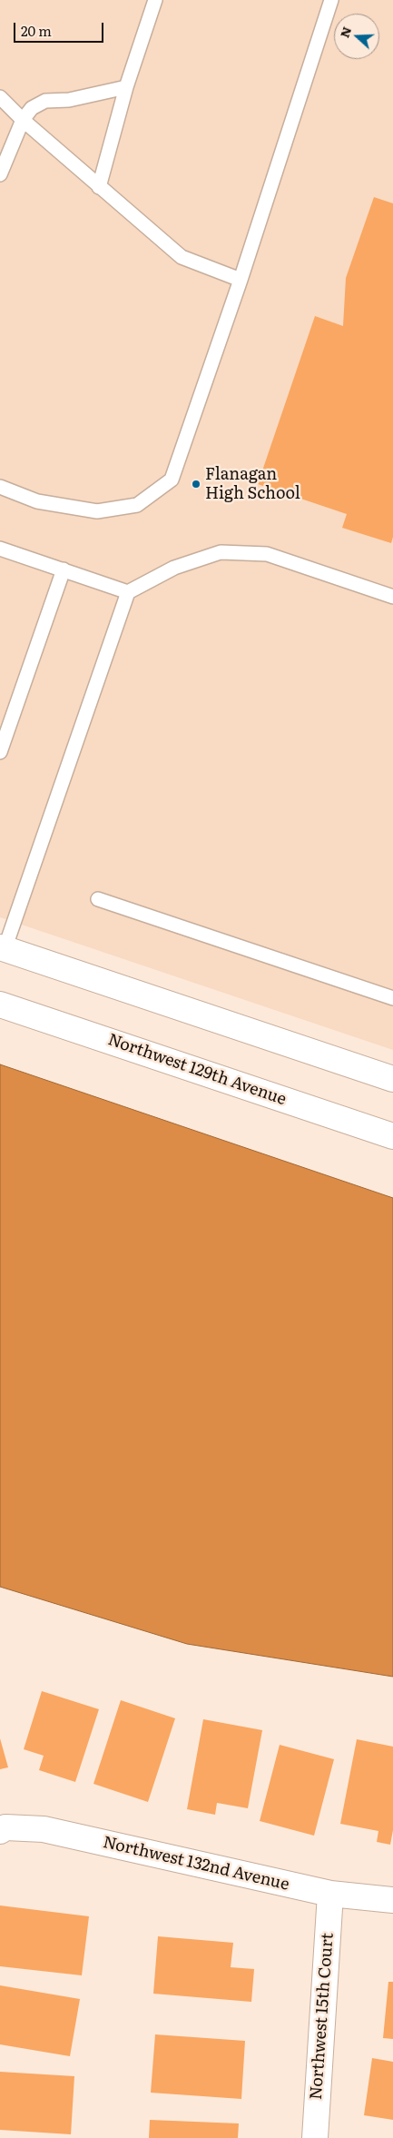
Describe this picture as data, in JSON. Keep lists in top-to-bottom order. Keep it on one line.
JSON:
{"streets":{"street":["Northwest 129th Avenue","Northwest 132nd Avenue","Northwest 15th Court"]},"crossings":[["Northwest 132nd Avenue","Northwest 15th Court"]],"places":["Flanagan High School"],"scale_bar":"20 m","north":"left"}
